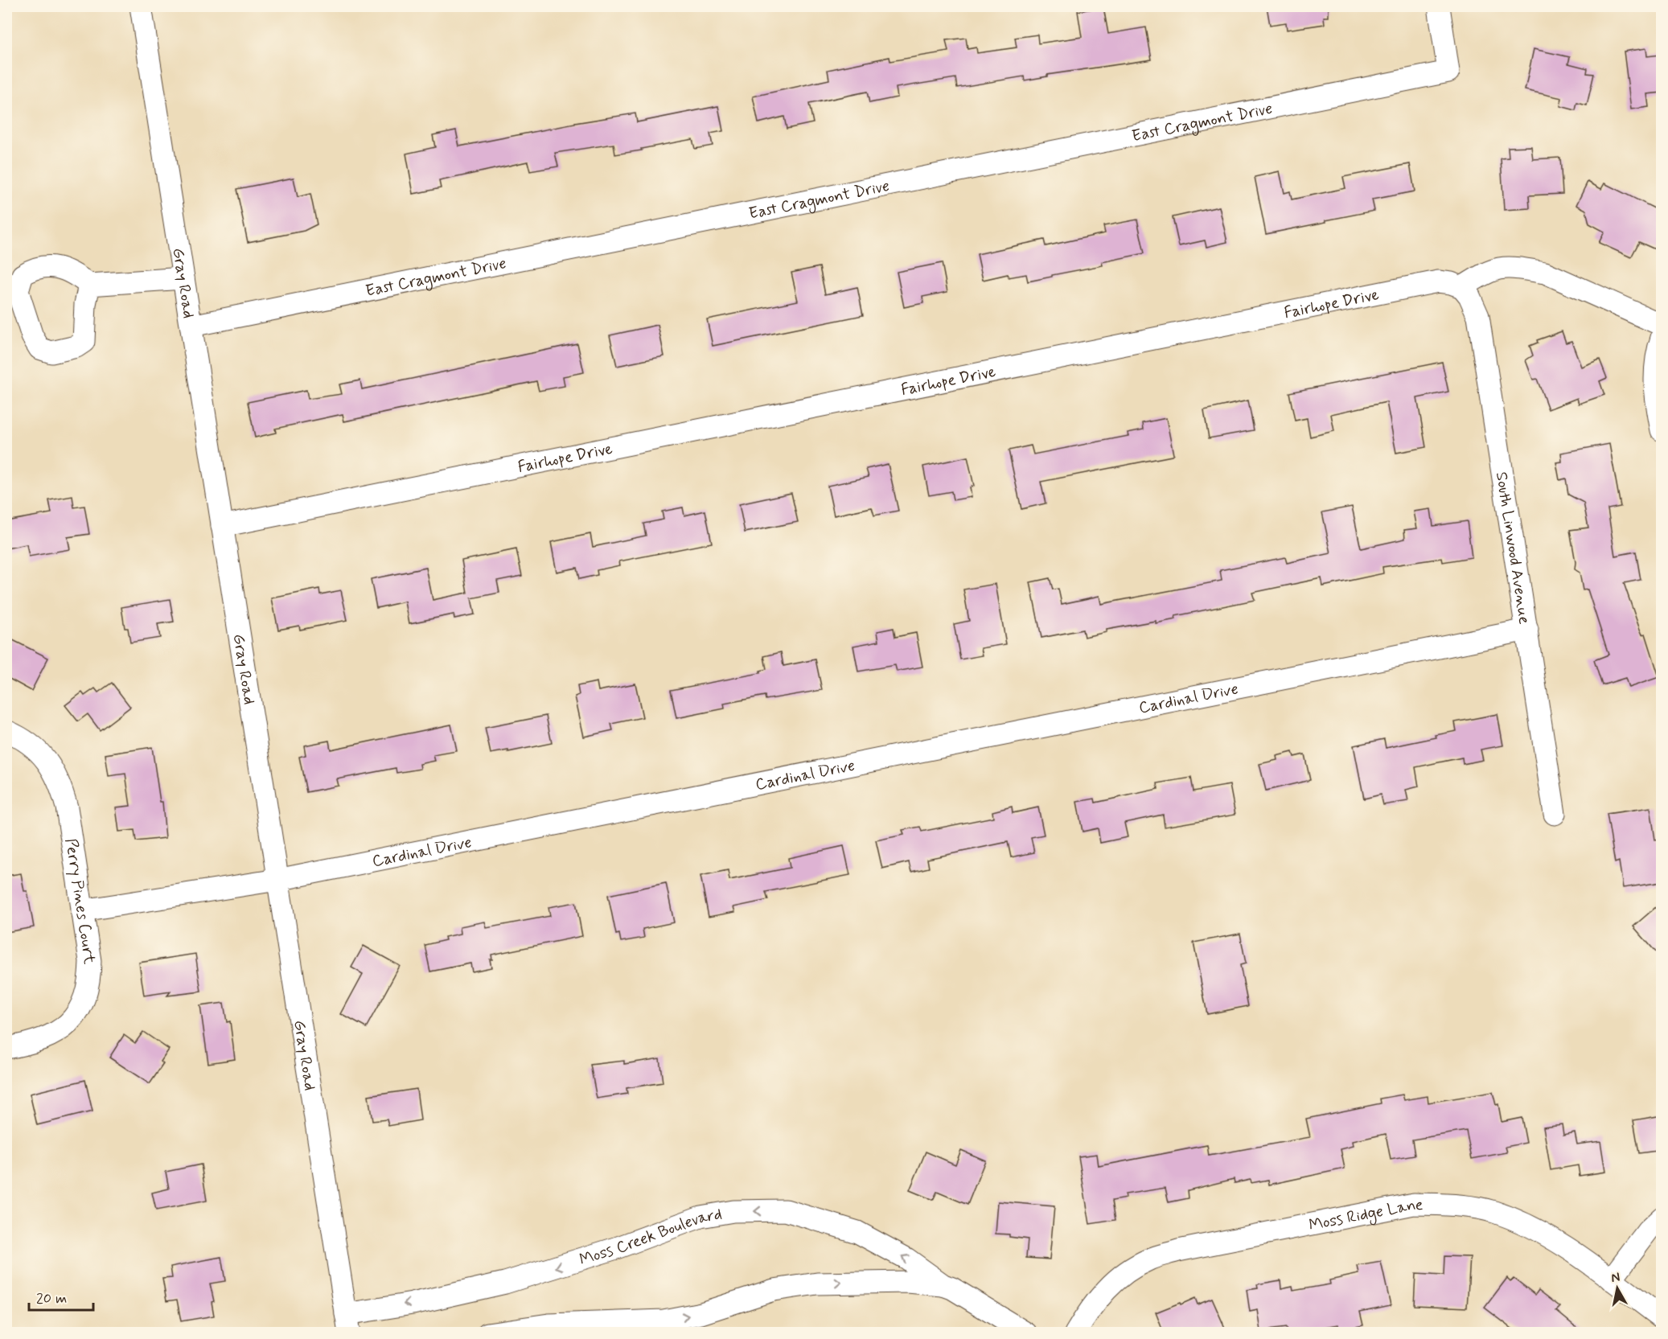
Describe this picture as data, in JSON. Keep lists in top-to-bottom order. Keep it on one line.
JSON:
{"streets":{"street":["East Cragmont Drive","Gray Road","Fairhope Drive","South Linwood Avenue","Cardinal Drive","Perry Pines Court","Moss Ridge Lane","Moss Creek Boulevard"]},"crossings":[["East Cragmont Drive","Gray Road"],["Gray Road","Fairhope Drive"],["Gray Road","Cardinal Drive"],["Gray Road","Moss Creek Boulevard"],["Fairhope Drive","South Linwood Avenue"],["South Linwood Avenue","Cardinal Drive"],["Cardinal Drive","Perry Pines Court"]],"scale_bar":"20 m","north":"top"}
